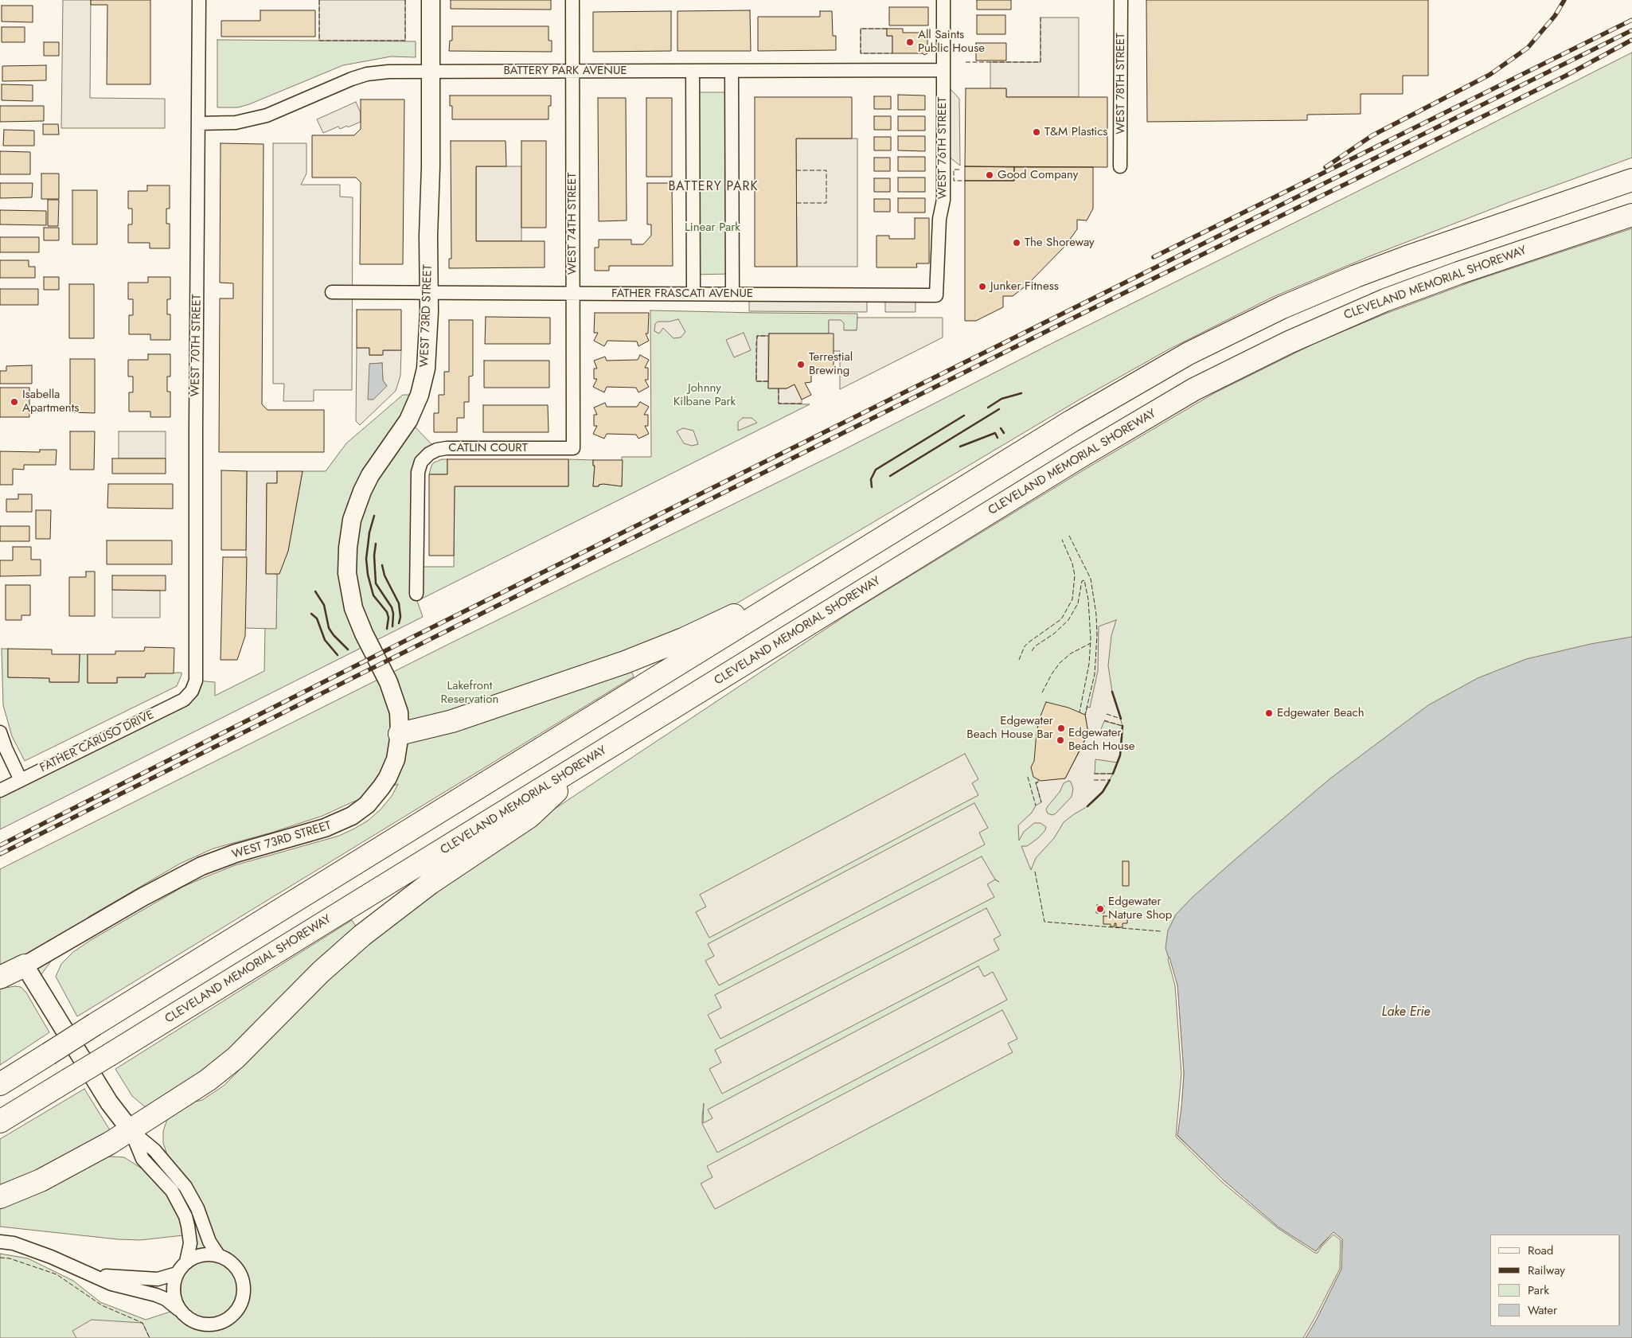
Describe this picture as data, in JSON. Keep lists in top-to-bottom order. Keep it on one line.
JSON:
{"streets":{"highway":["CLEVELAND MEMORIAL SHOREWAY"],"street":["BATTERY PARK AVENUE","WEST 78TH STREET","WEST 76TH STREET","WEST 74TH STREET","FATHER FRASCATI AVENUE","WEST 73RD STREET","WEST 70TH STREET","CATLIN COURT","FATHER CARUSO DRIVE"]},"crossings":[["BATTERY PARK AVENUE","WEST 76TH STREET"],["BATTERY PARK AVENUE","WEST 74TH STREET"],["BATTERY PARK AVENUE","WEST 73RD STREET"],["BATTERY PARK AVENUE","WEST 70TH STREET"],["WEST 76TH STREET","FATHER FRASCATI AVENUE"],["WEST 74TH STREET","FATHER FRASCATI AVENUE"],["WEST 74TH STREET","CATLIN COURT"],["FATHER FRASCATI AVENUE","WEST 73RD STREET"],["WEST 70TH STREET","FATHER CARUSO DRIVE"]],"districts":["BATTERY PARK"],"water":["Lake Erie"],"parks":["Linear Park","Johnny Kilbane Park","Lakefront Reservation"],"places":["All Saints Public House","T&M Plastics","Good Company","The Shoreway","Junker Fitness","Terrestial Brewing","Isabella Apartments","Edgewater Beach","Edgewater Beach House Bar","Edgewater Beach House","Edgewater Nature Shop"],"legend":["Road","Railway","Park","Water"]}
